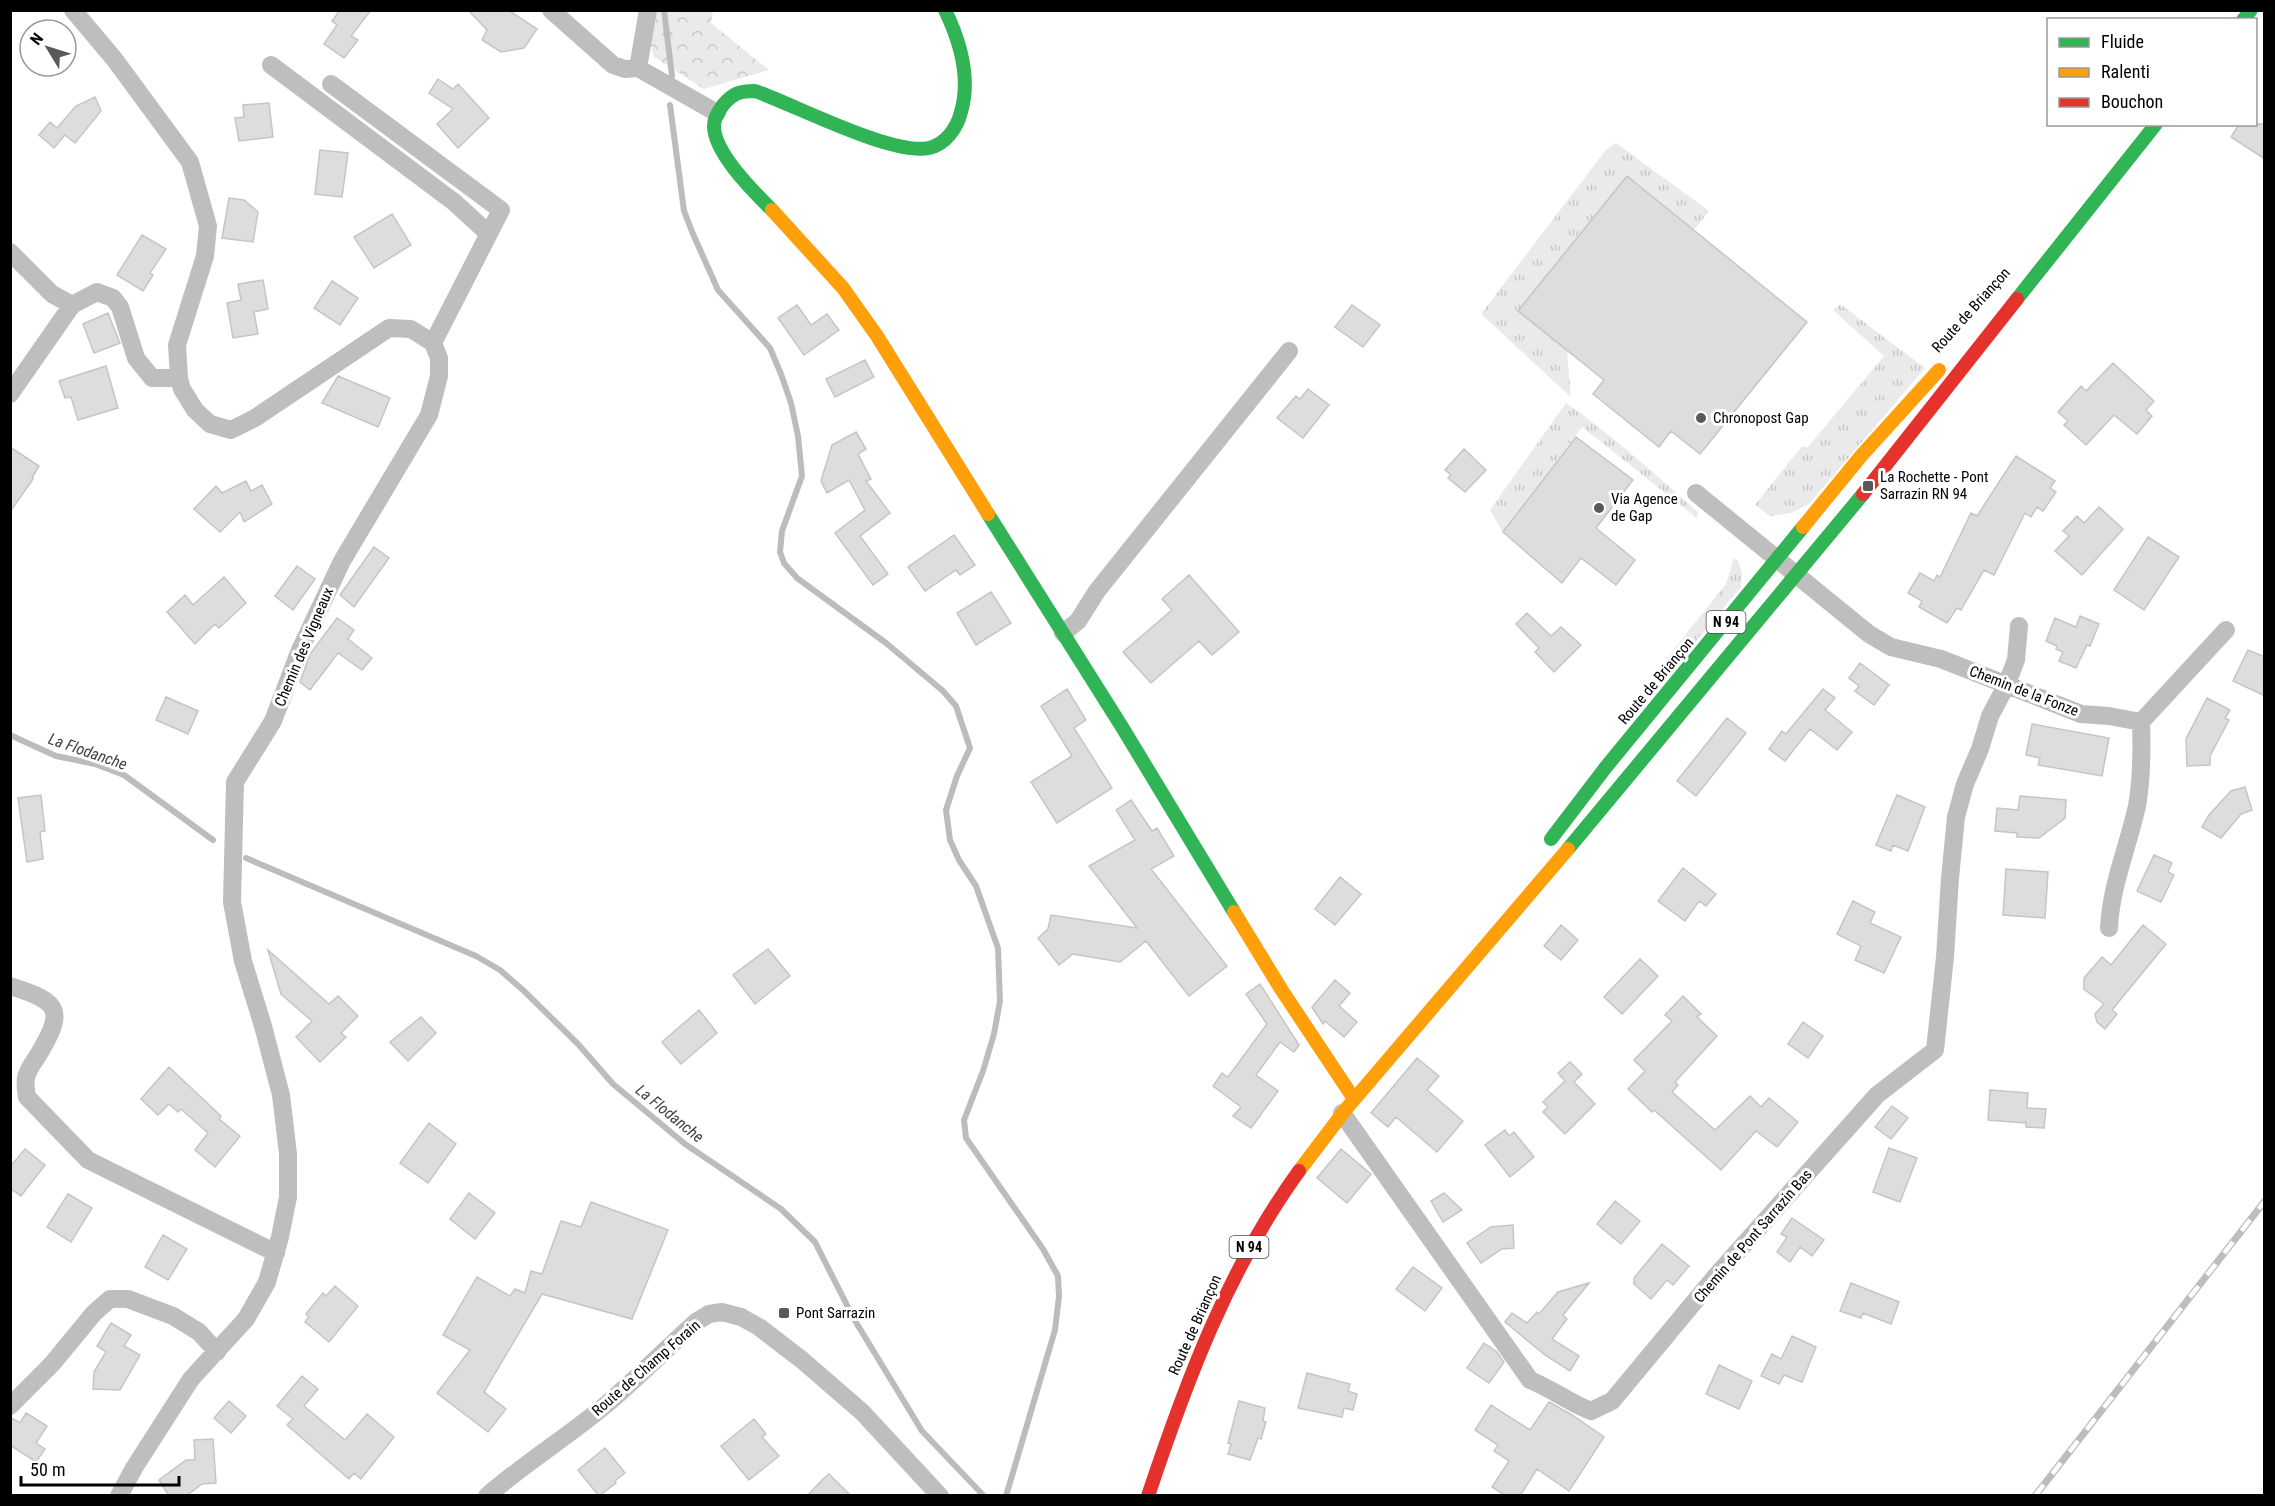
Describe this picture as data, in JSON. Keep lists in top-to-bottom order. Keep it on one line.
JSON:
{"streets":{"main road":["Route de Briançon","N 94"],"street":["Chemin des Vigneaux","Chemin de la Fonze","Chemin de Pont Sarrazin Bas","Route de Champ Forain"]},"crossings":[["Route de Briançon","Chemin de la Fonze"],["Route de Briançon","Chemin de Pont Sarrazin Bas"],["Chemin de la Fonze","Chemin de Pont Sarrazin Bas"]],"water":["La Flodanche"],"places":{"other":["Chronopost Gap","Via Agence de Gap"],"transit":["La Rochette - Pont Sarrazin RN 94","Pont Sarrazin"]},"legend":["Fluide","Ralenti","Bouchon"],"scale_bar":"50 m","north":"top left"}
